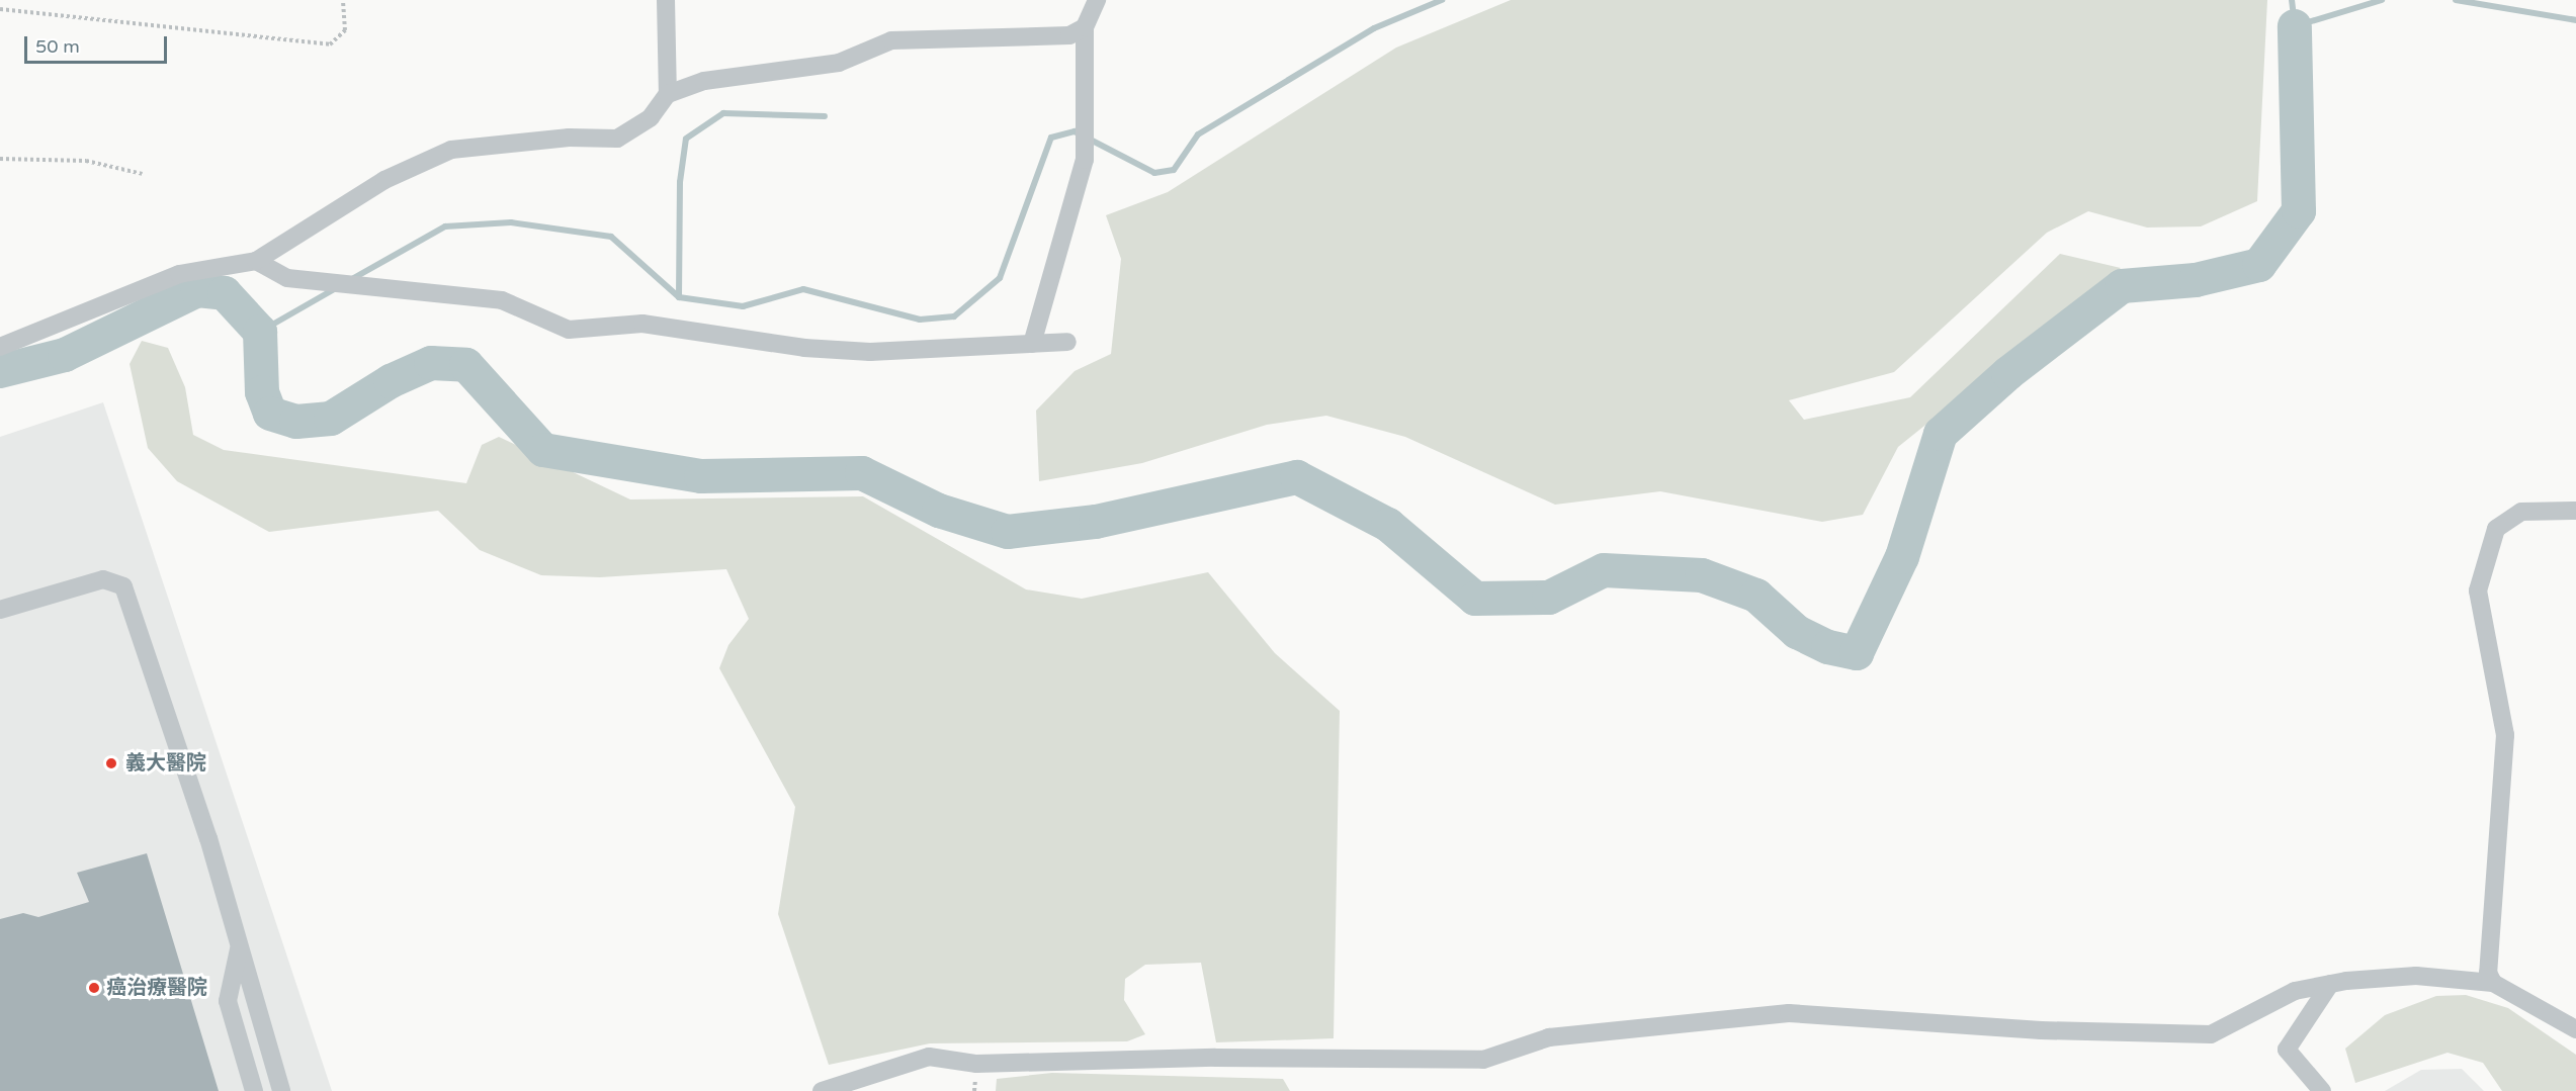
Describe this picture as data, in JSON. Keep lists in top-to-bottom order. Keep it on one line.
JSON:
{"places":["義大醫院","癌治療醫院"],"scale_bar":"50 m"}
